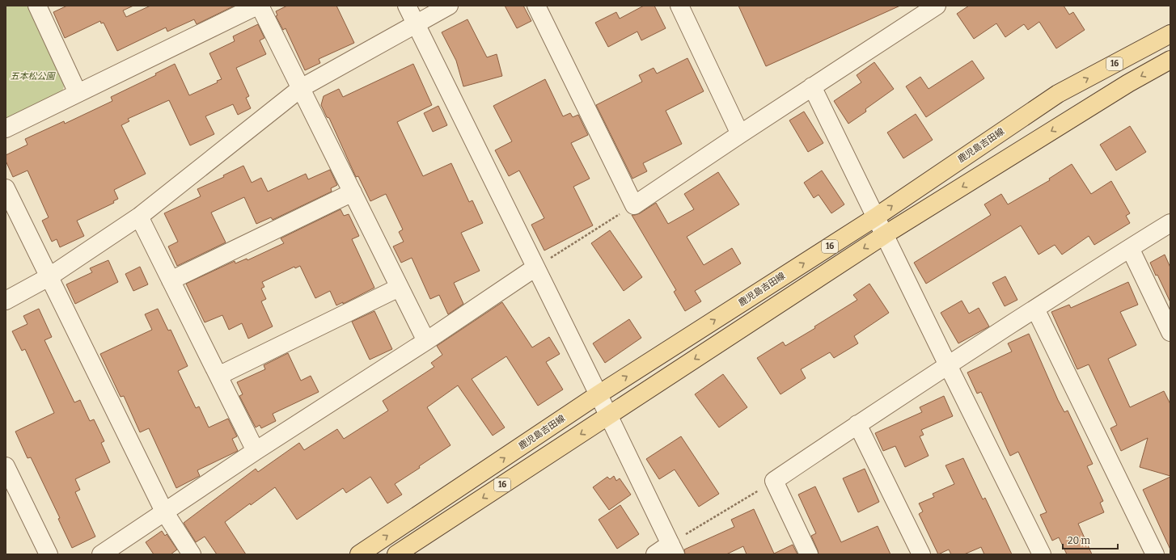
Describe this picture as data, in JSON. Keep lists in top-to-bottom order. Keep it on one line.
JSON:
{"streets":{"main road":["16","鹿児島吉田線"]},"parks":["五本松公園"],"scale_bar":"20 m"}
